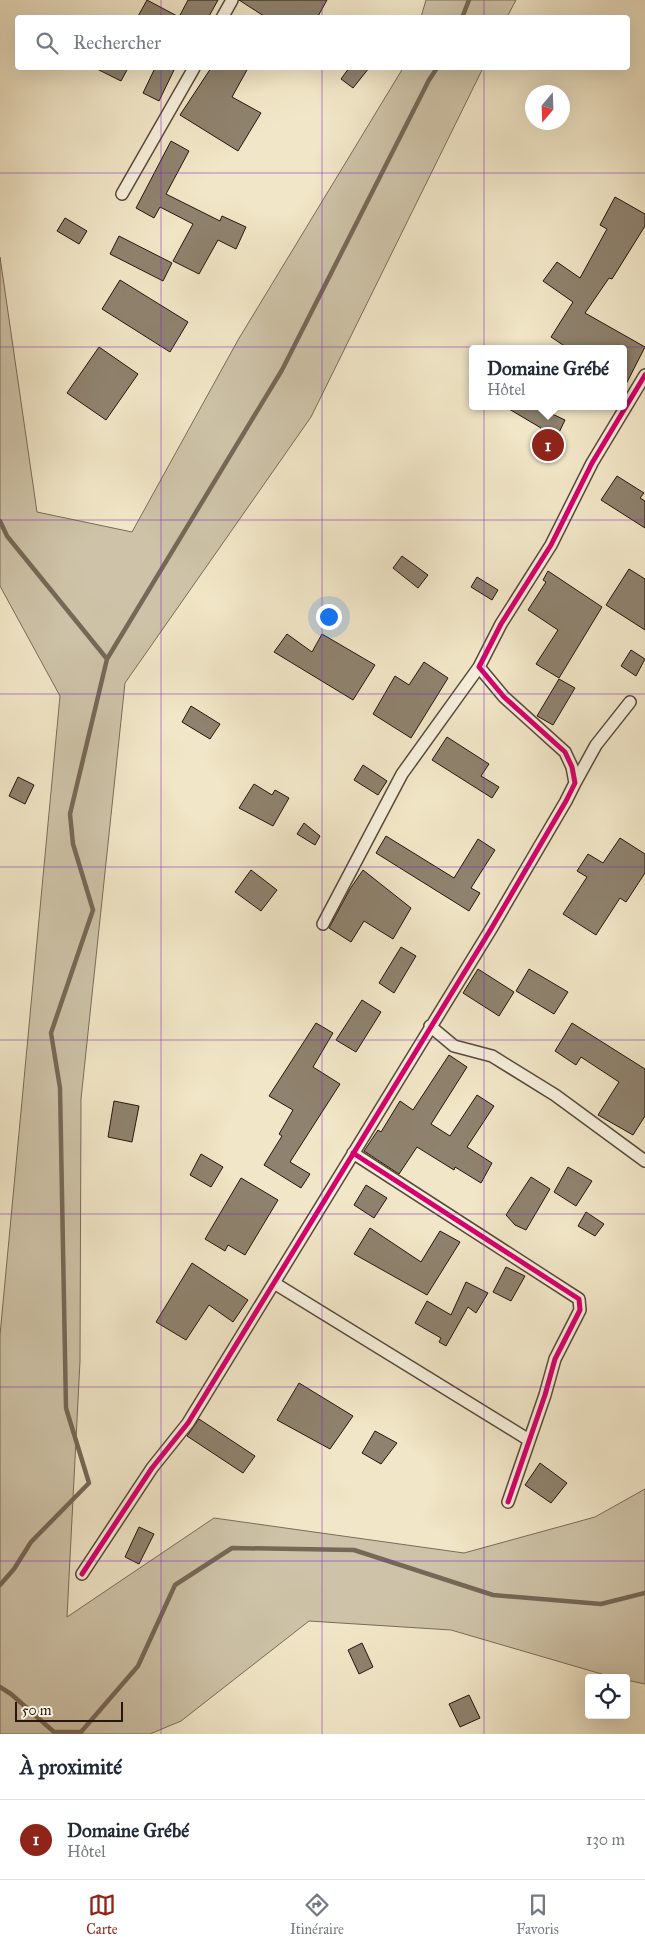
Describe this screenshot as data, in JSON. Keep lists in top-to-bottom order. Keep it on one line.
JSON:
{"scale_bar":"50 m","north":"bottom","page":{"search":"Rechercher","popup":["Domaine Grébé","Hôtel"],"pins":"1","scale":"50 m","heading":"À proximité","list":[{"mark":"1","name":"Domaine Grébé","note":"Hôtel","value":"130 m"}],"nav":["Carte","Itinéraire","Favoris"]}}
